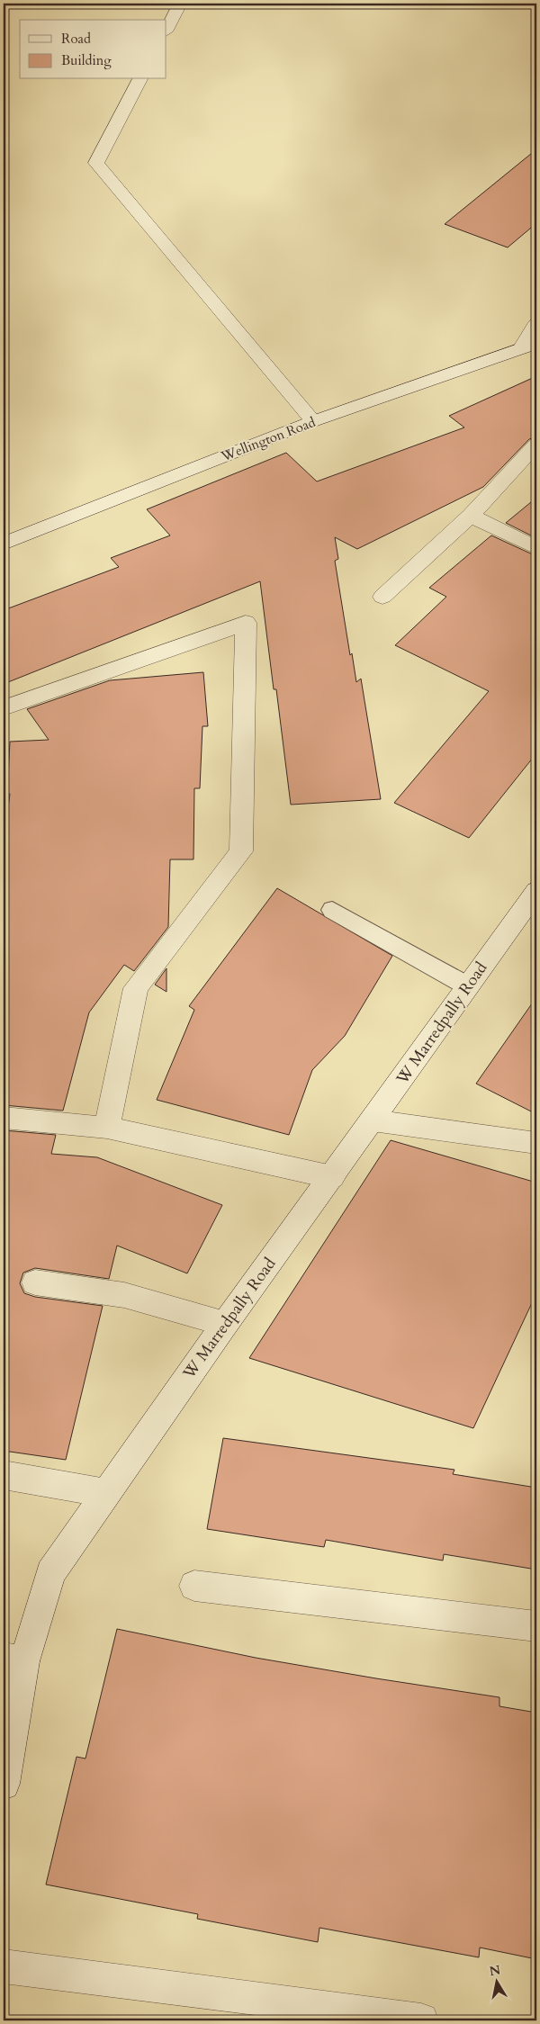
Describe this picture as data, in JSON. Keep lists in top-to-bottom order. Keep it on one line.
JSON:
{"streets":{"street":["Wellington Road","W Marredpally Road"]},"legend":["Road","Building"],"north":"top"}
